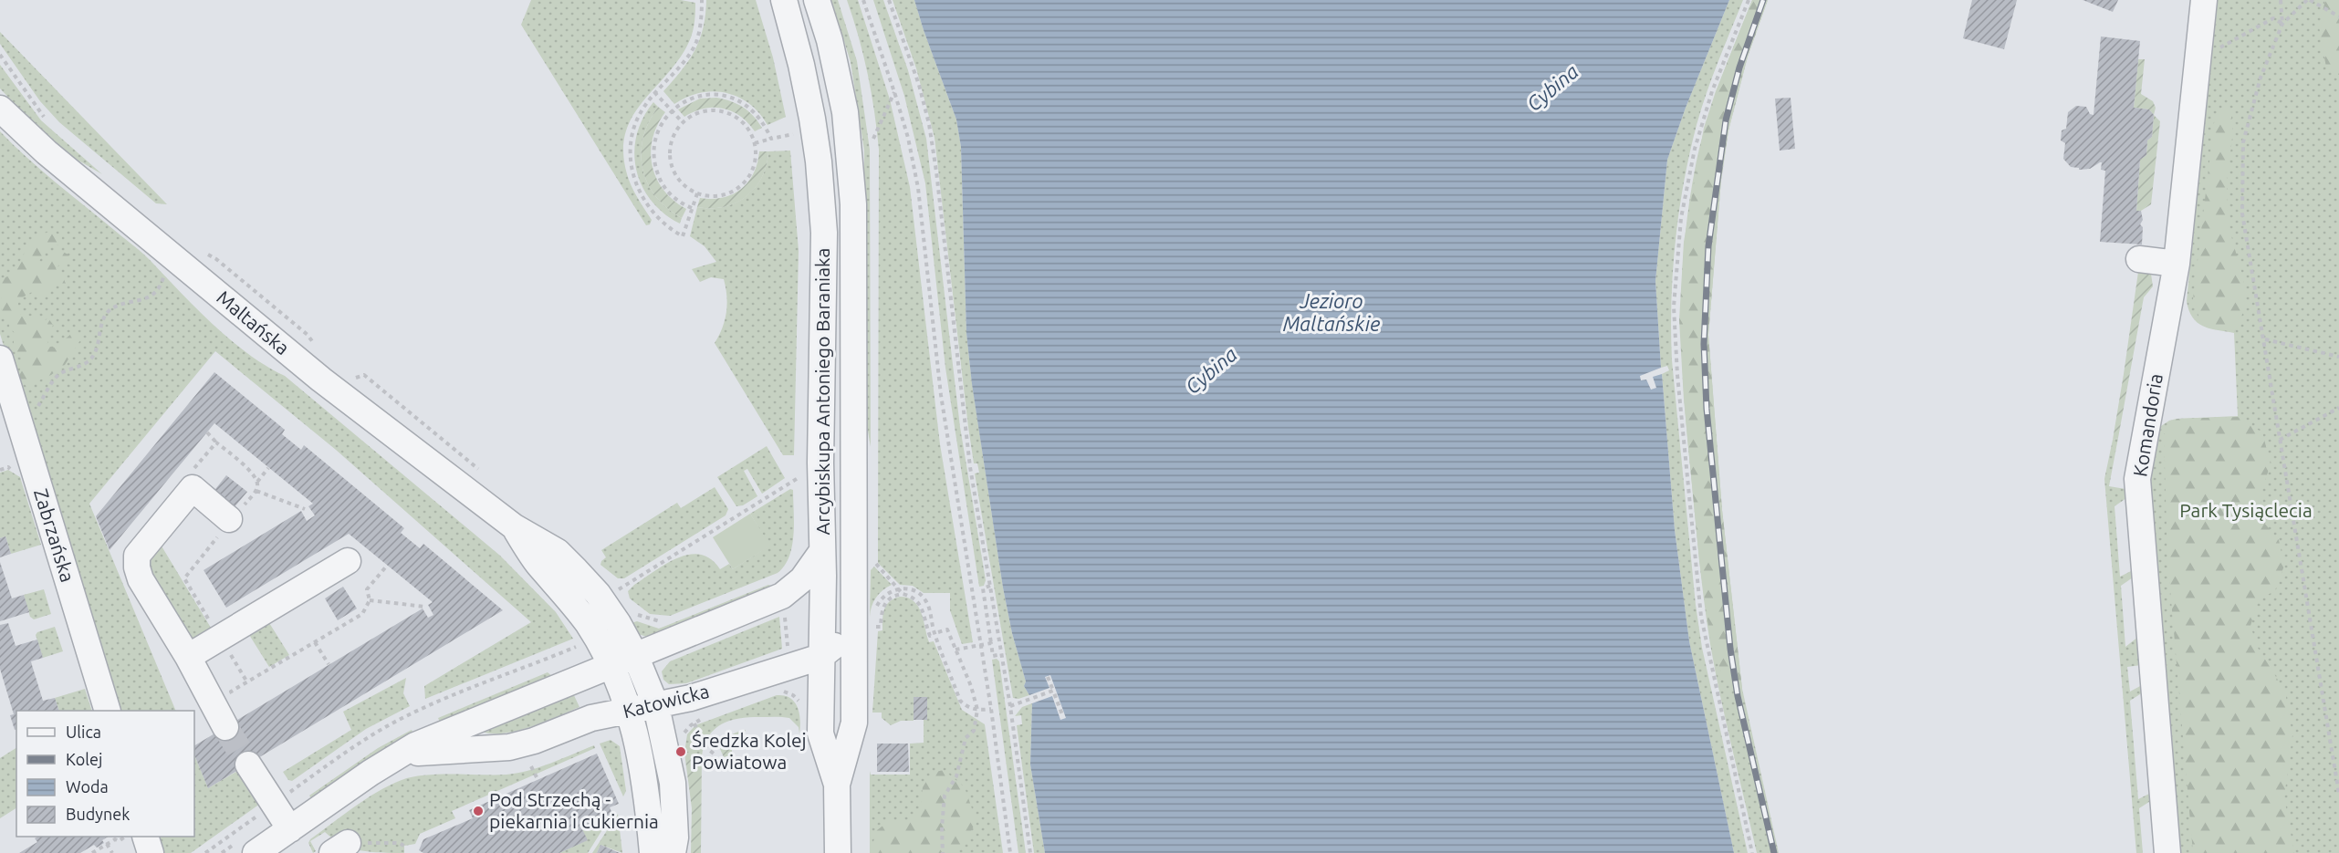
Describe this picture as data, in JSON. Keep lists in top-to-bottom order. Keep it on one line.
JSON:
{"streets":{"street":["Maltańska","Arcybiskupa Antoniego Baraniaka","Komandoria","Zabrzańska","Katowicka"]},"crossings":[["Maltańska","Katowicka"],["Arcybiskupa Antoniego Baraniaka","Katowicka"]],"water":["Cybina","Jezioro Maltańskie"],"parks":["Park Tysiąclecia"],"places":["Średzka Kolej Powiatowa","Pod Strzechą - piekarnia i cukiernia"],"legend":["Ulica","Kolej","Woda","Budynek"]}
